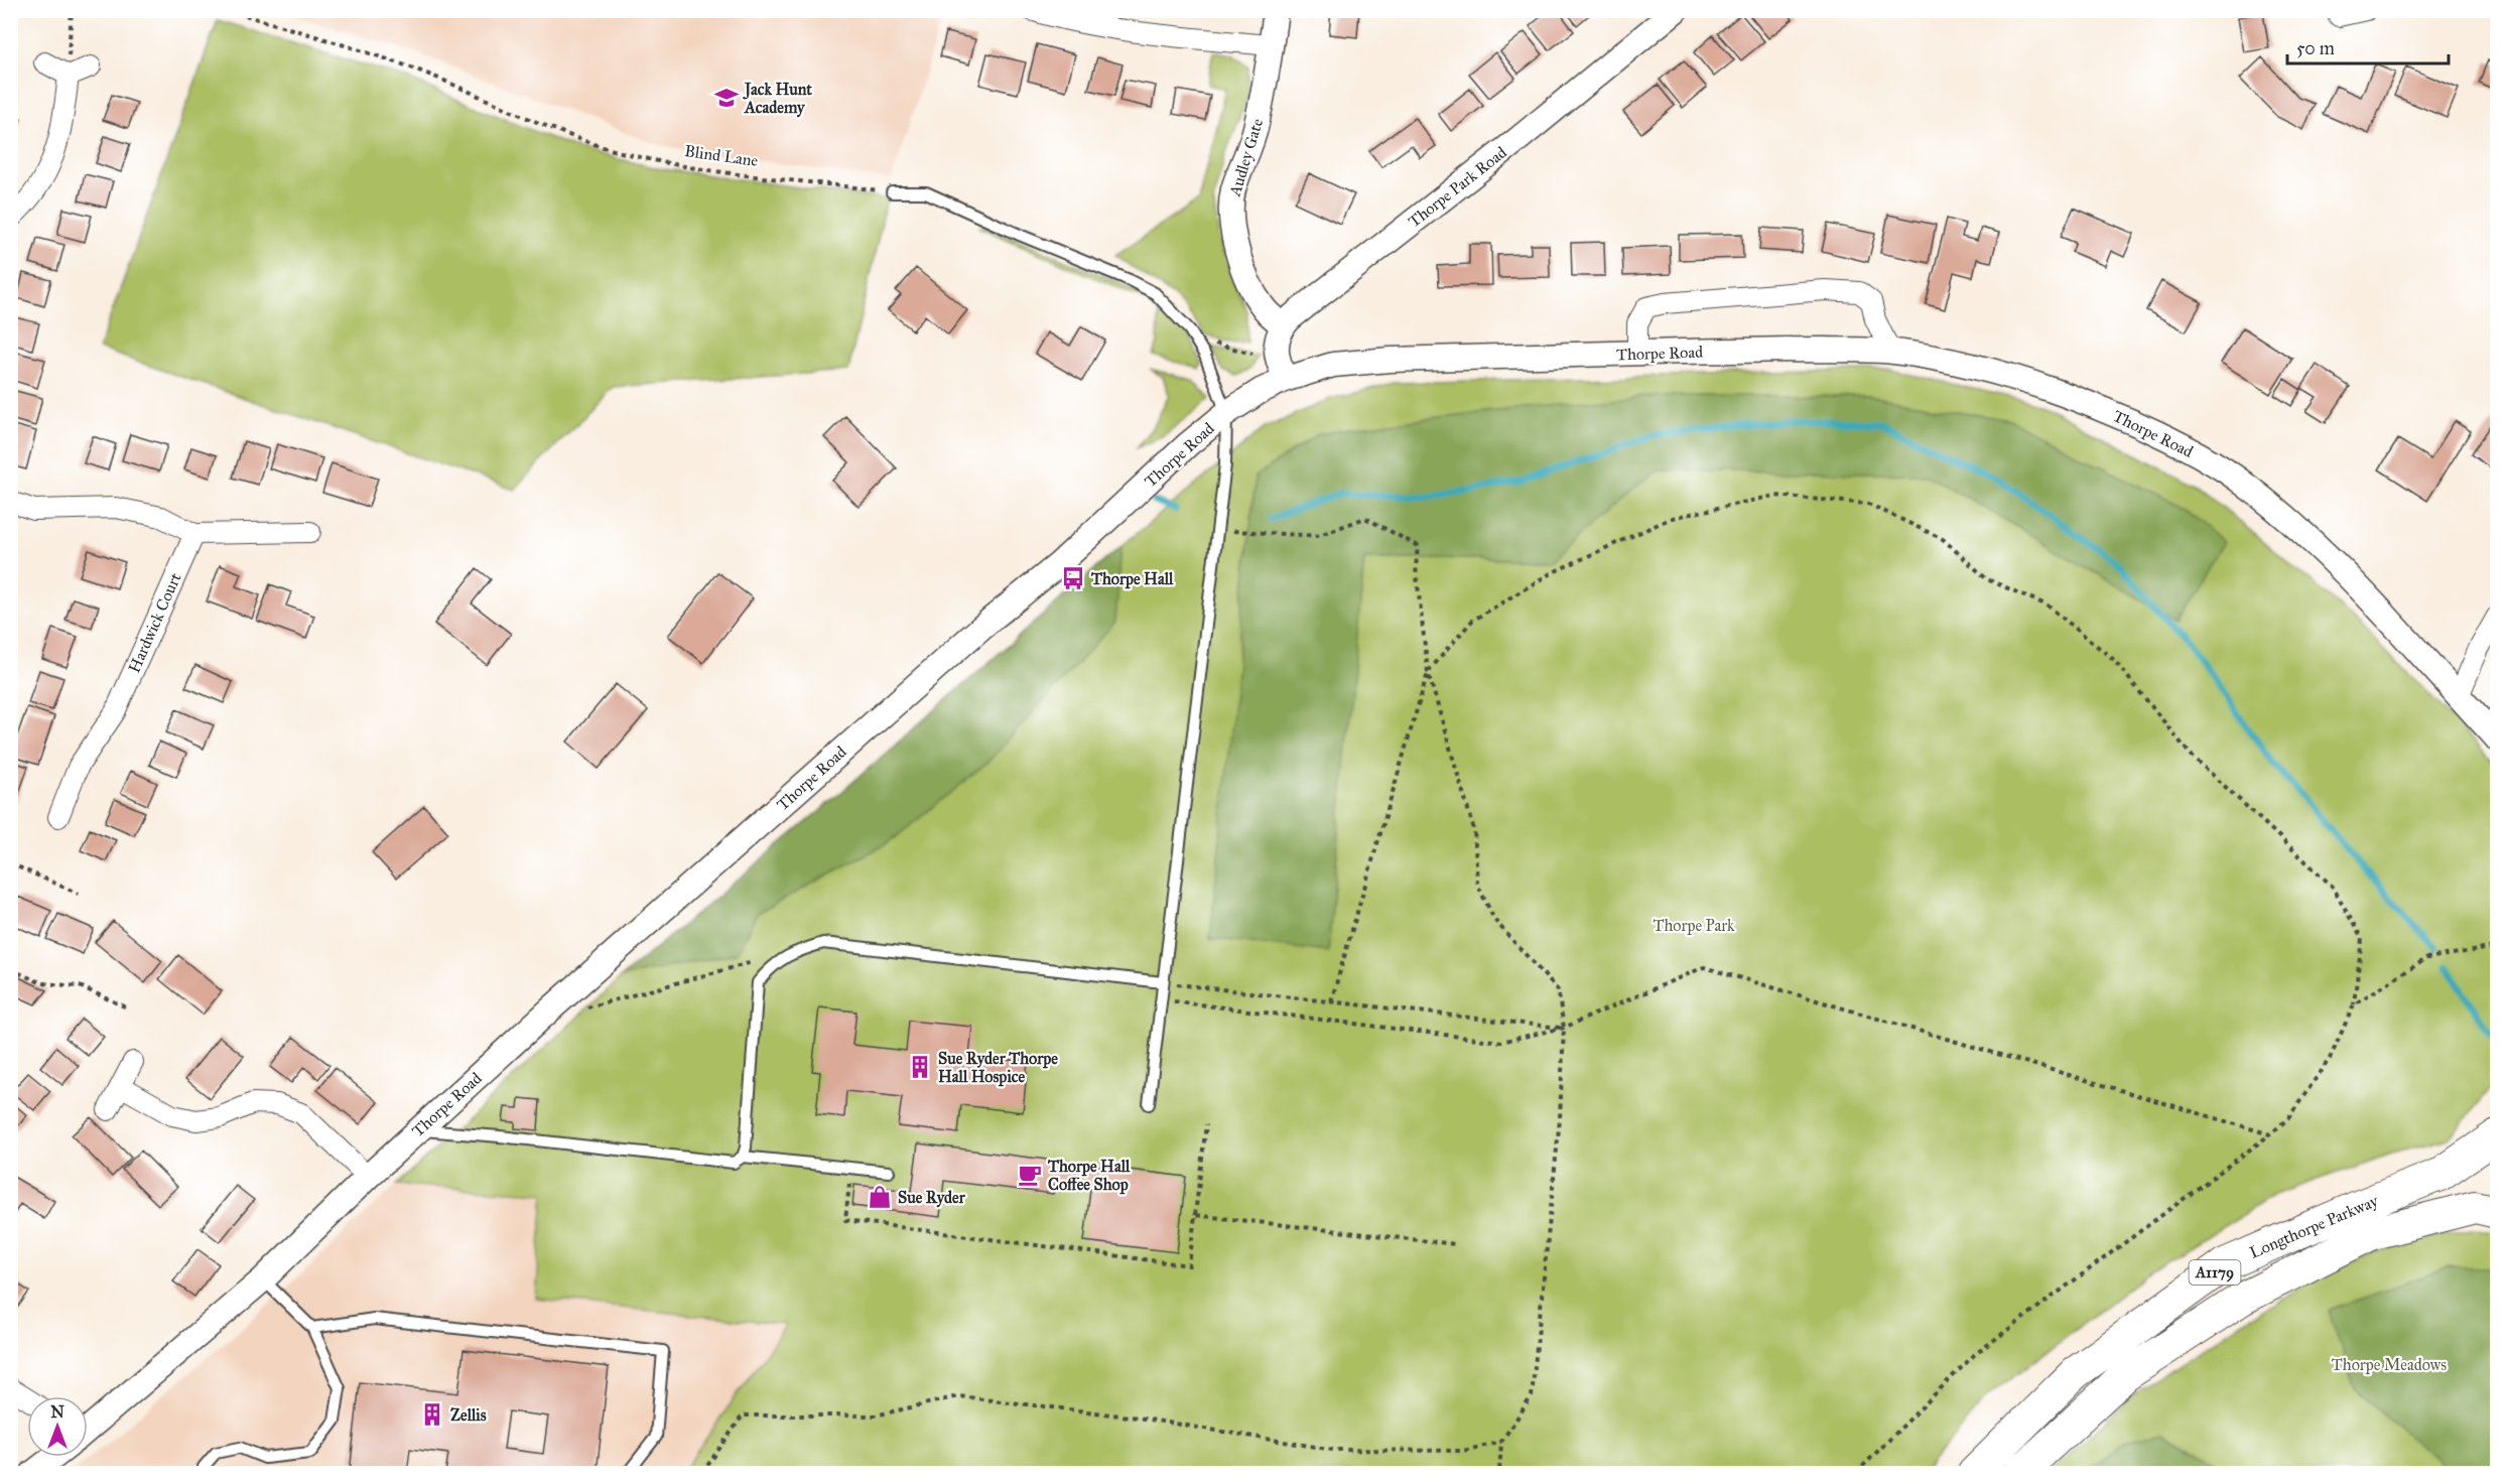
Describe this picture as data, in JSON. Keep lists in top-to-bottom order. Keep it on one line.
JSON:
{"streets":{"main road":["Longthorpe Parkway","A1179"],"street":["Audley Gate","Thorpe Park Road","Thorpe Road","Hardwick Court"],"path":["Blind Lane"]},"crossings":[["Audley Gate","Thorpe Park Road"]],"parks":["Thorpe Park","Thorpe Meadows"],"places":{"school or university":["Jack Hunt Academy"],"bus stop":["Thorpe Hall"],"building":["Sue Ryder Thorpe Hall Hospice","Zellis"],"cafe":["Thorpe Hall Coffee Shop"],"shop":["Sue Ryder"]},"scale_bar":"50 m","north":"top"}
